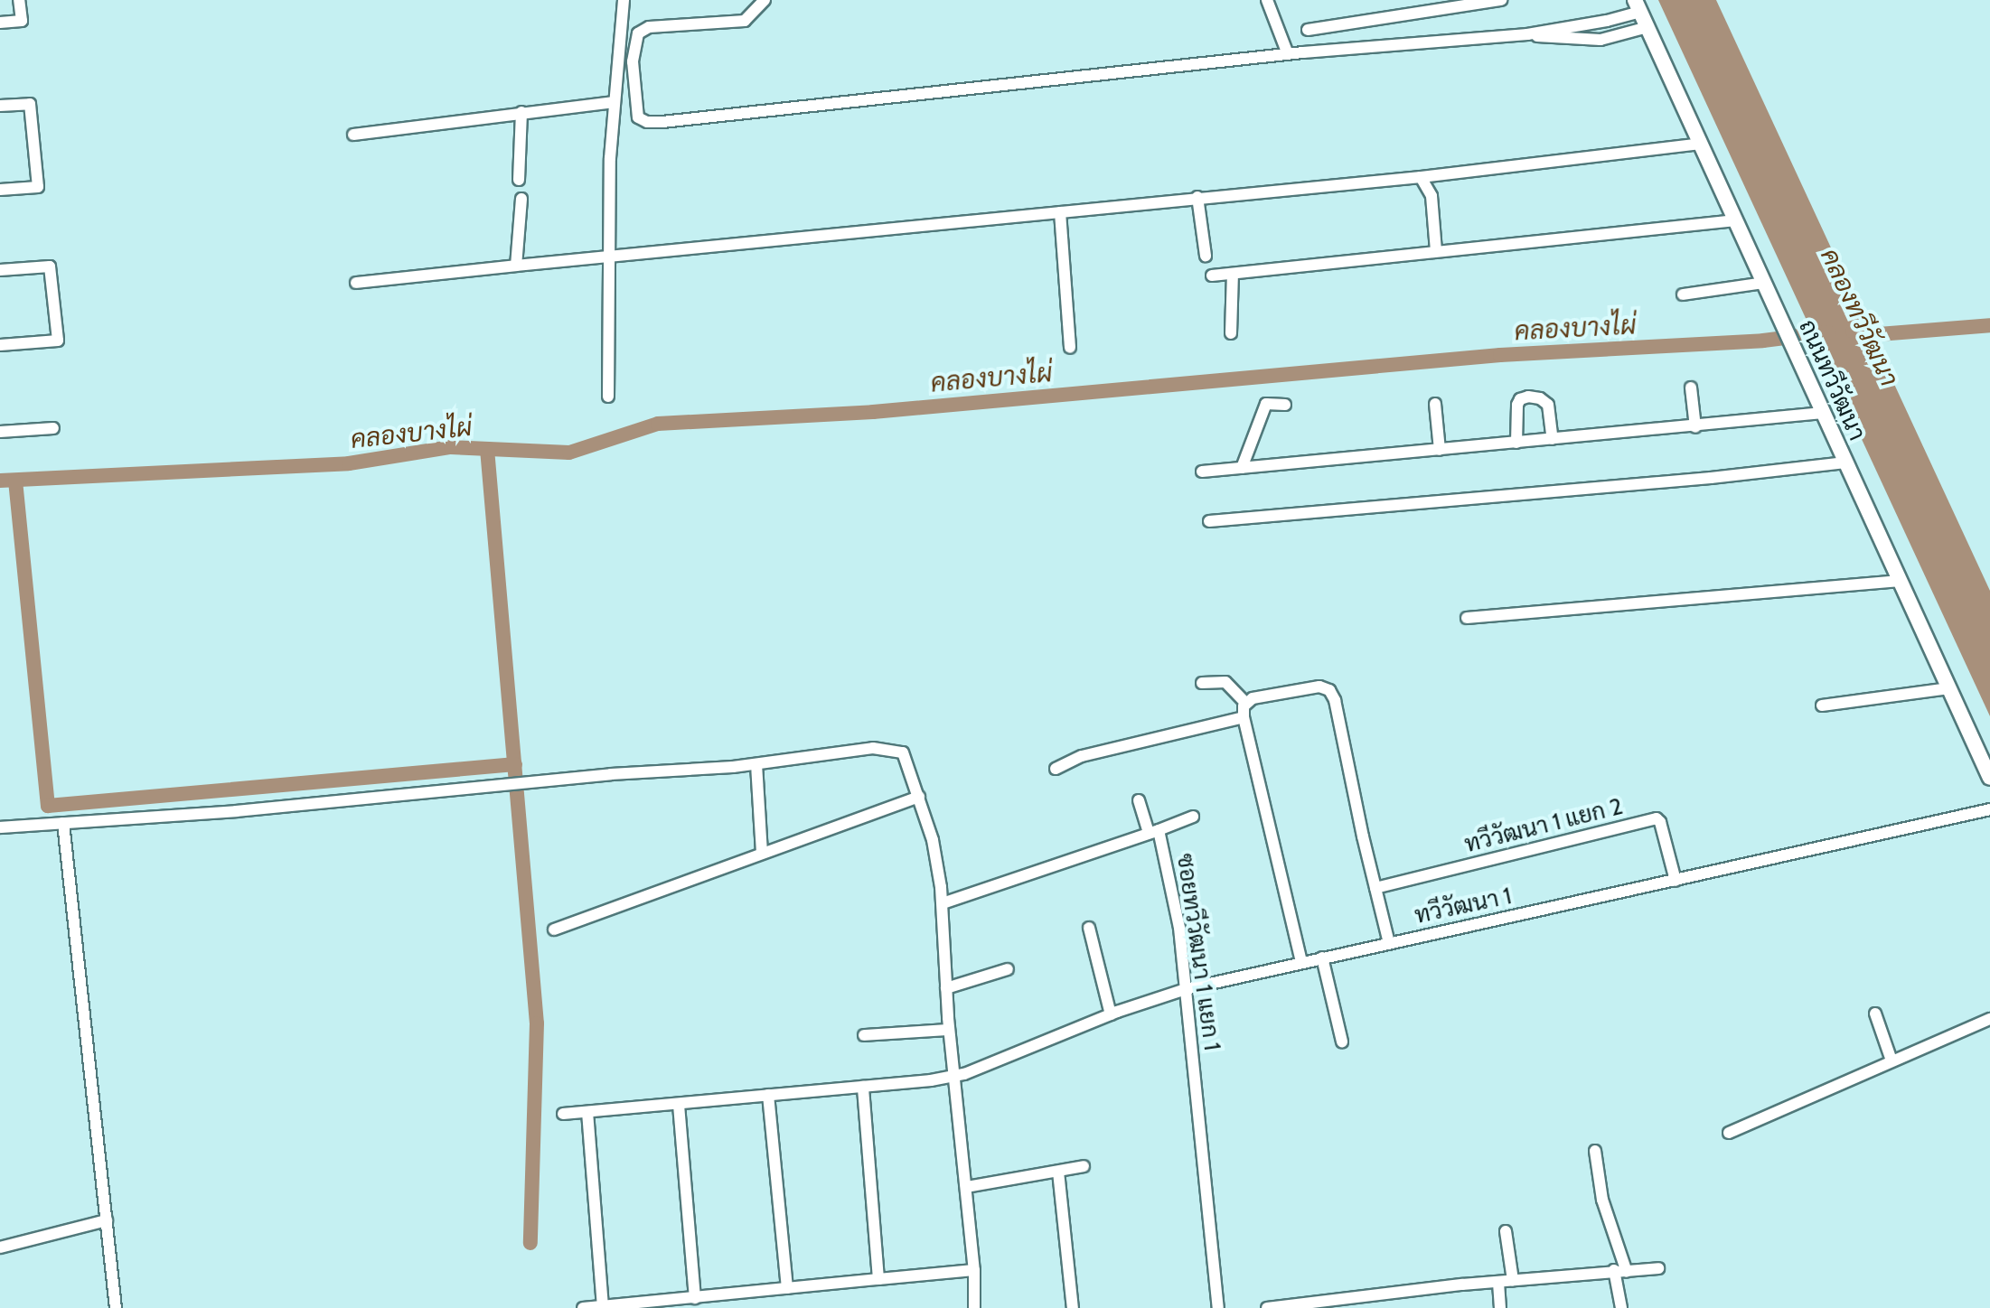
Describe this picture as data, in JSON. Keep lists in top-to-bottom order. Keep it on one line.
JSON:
{"streets":{"main road":["ถนนทวีวัฒนา"],"street":["ทวีวัฒนา 1 แยก 2","ทวีวัฒนา 1","ซอยทวีวัฒนา 1 แยก 1"]},"crossings":[["ทวีวัฒนา 1 แยก 2","ทวีวัฒนา 1"],["ทวีวัฒนา 1","ซอยทวีวัฒนา 1 แยก 1"]],"water":["คลองทวีวัฒนา","คลองบางไผ่"]}
